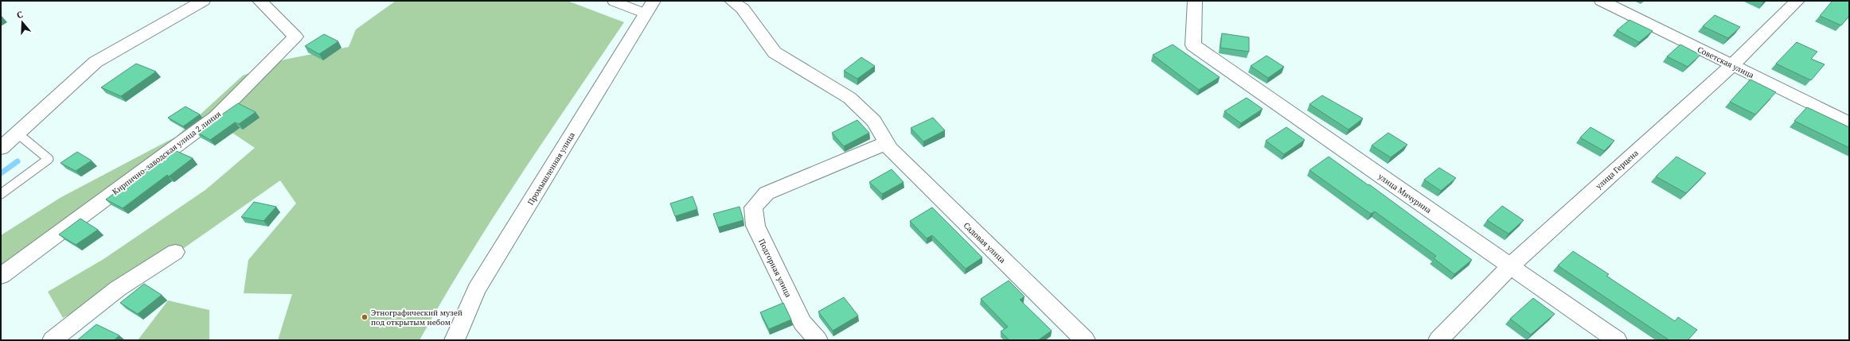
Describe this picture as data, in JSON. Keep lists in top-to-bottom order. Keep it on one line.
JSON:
{"streets":{"street":["Советская улица","Кирпично-заводская улица 2 линия","Промышленная улица","улица Герцена","улица Мичурина","Садовая улица","Подгорная улица"]},"crossings":[["Советская улица","улица Герцена"],["улица Герцена","улица Мичурина"],["Садовая улица","Подгорная улица"]],"places":["Этнографический музей под открытым небом"],"north":"top"}
